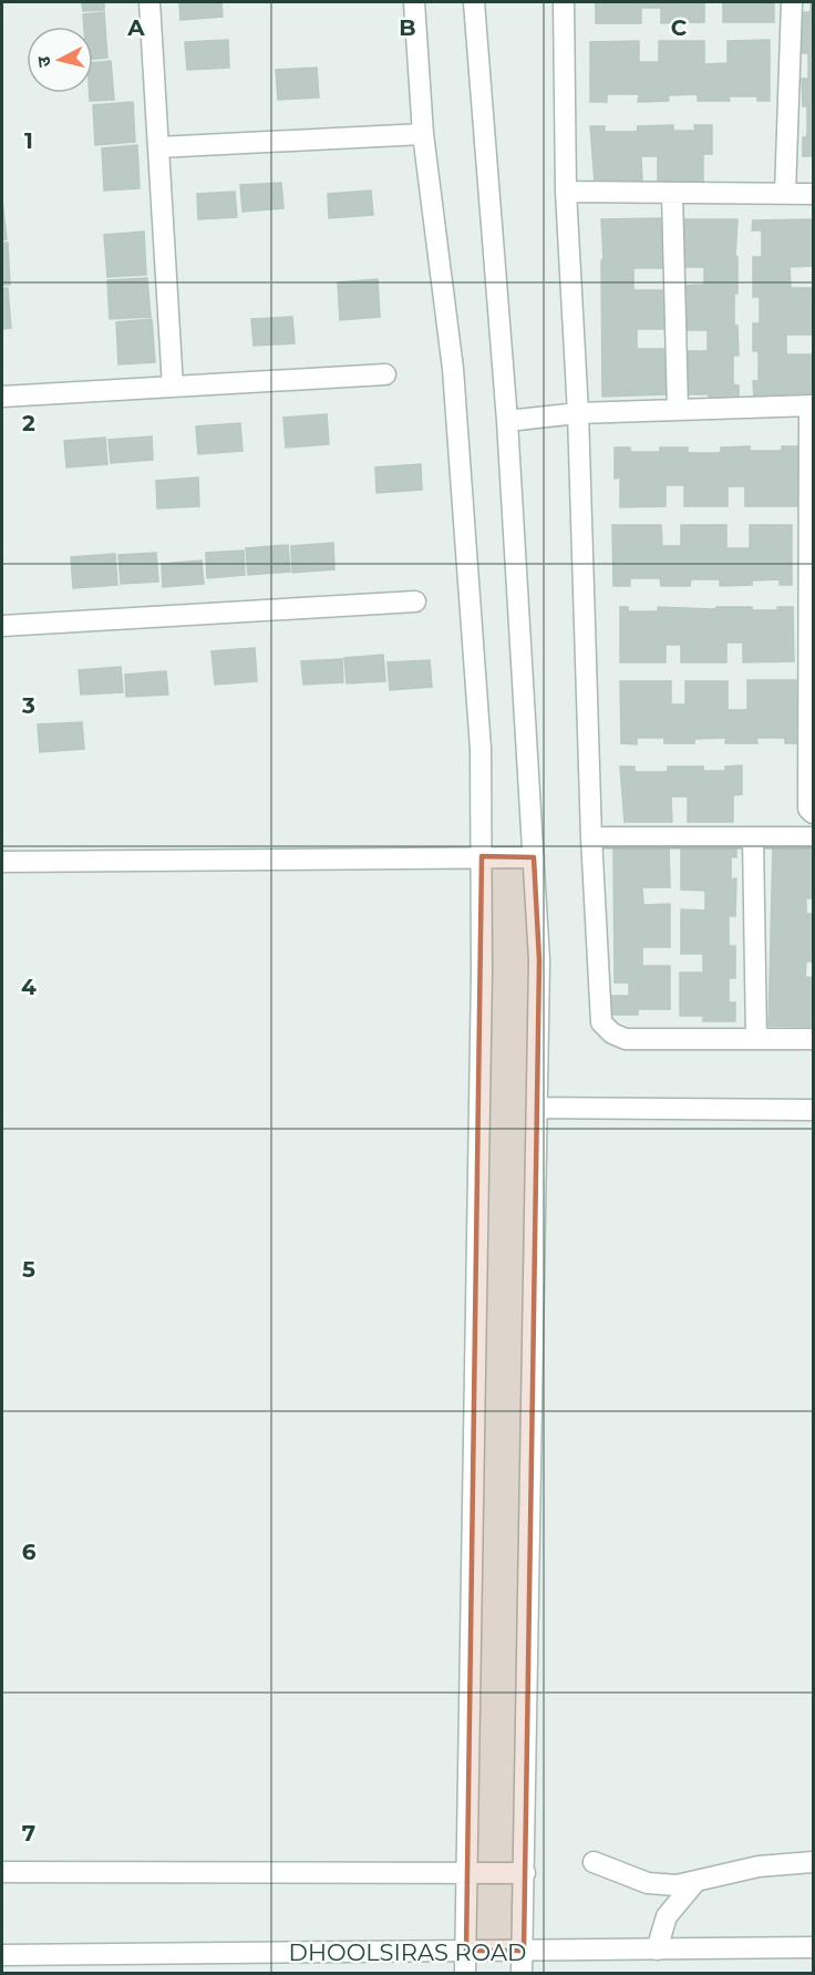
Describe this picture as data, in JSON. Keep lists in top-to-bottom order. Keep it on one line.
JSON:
{"streets":{"street":["DHOOLSIRAS ROAD"]},"north":"left","grid":{"columns":["A","B","C"],"rows":["1","2","3","4","5","6","7"]}}
